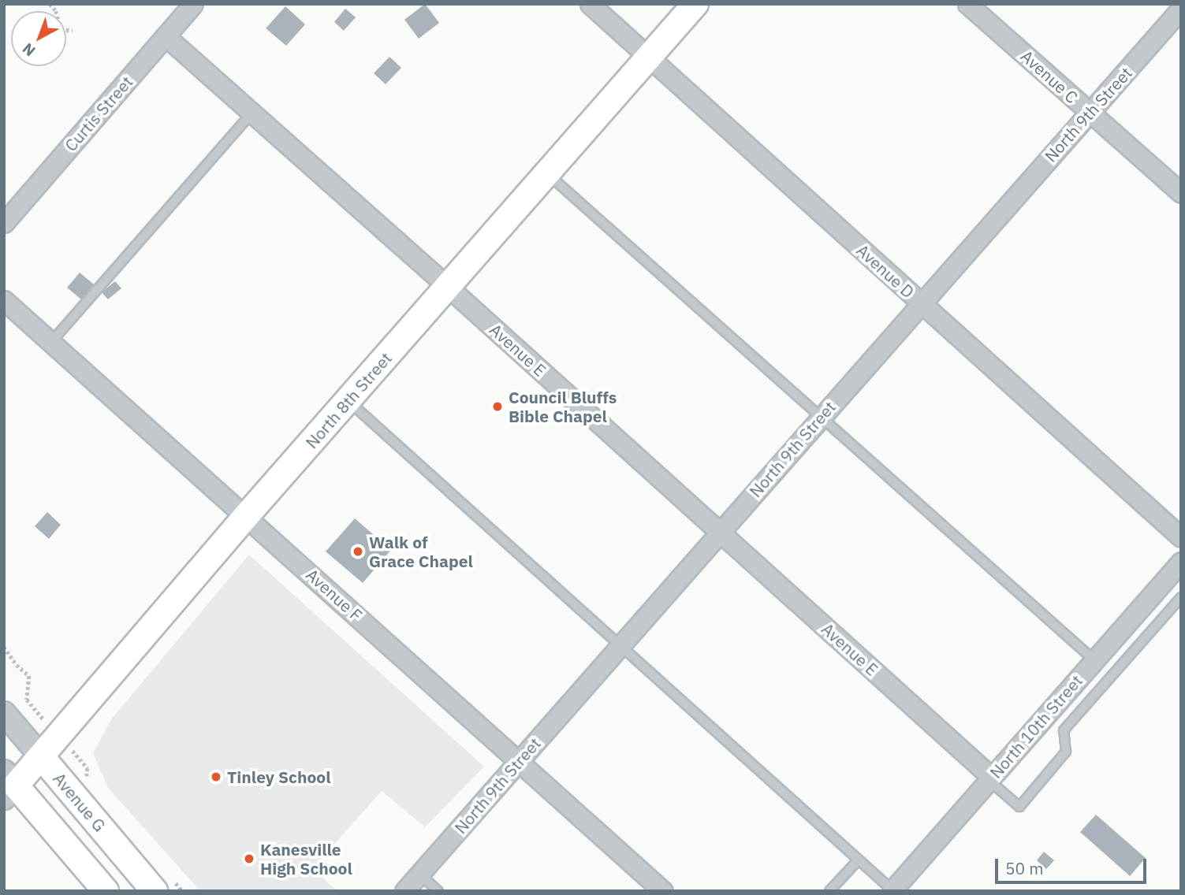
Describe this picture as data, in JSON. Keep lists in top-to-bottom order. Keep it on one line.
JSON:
{"streets":{"main road":["North 8th Street","Avenue G"],"street":["Avenue C","Curtis Street","North 9th Street","Avenue D","Avenue E","Avenue F","North 10th Street"]},"crossings":[["Avenue C","North 9th Street"],["Curtis Street","Avenue E"],["North 9th Street","Avenue D"],["North 9th Street","Avenue E"],["North 9th Street","Avenue F"],["Avenue D","North 8th Street"],["Avenue E","North 8th Street"],["Avenue E","North 10th Street"],["North 8th Street","Avenue F"],["North 8th Street","Avenue G"]],"places":["Council Bluffs Bible Chapel","Walk of Grace Chapel","Tinley School","Kanesville High School"],"scale_bar":"50 m","north":"bottom left"}
